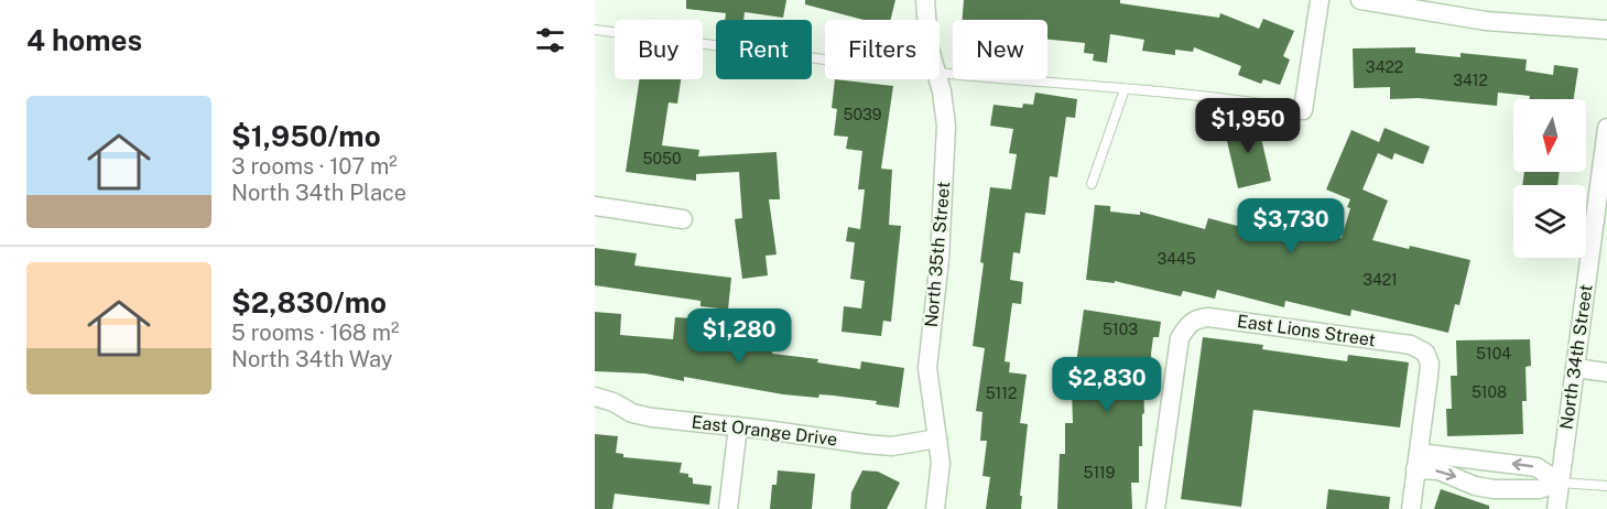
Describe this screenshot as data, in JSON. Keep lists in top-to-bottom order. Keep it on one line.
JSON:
{"streets":{"street":["North 35th Street","East Lions Street","North 34th Street","East Orange Drive"]},"crossings":[["North 35th Street","East Orange Drive"]],"house_numbers":["3422","3412","5039","5050","3445","3421","5103","5104","5108","5112","5119"],"north":"bottom","page":{"heading":"4 homes","chip":["Buy","Rent","Filters","New"],"list":[{"name":"$1,950/mo","note":"3 rooms · 107 m² · North 34th Place"},{"name":"$2,830/mo","note":"5 rooms · 168 m² · North 34th Way"}],"price":["$1,950","$3,730","$1,280","$2,830"]}}
